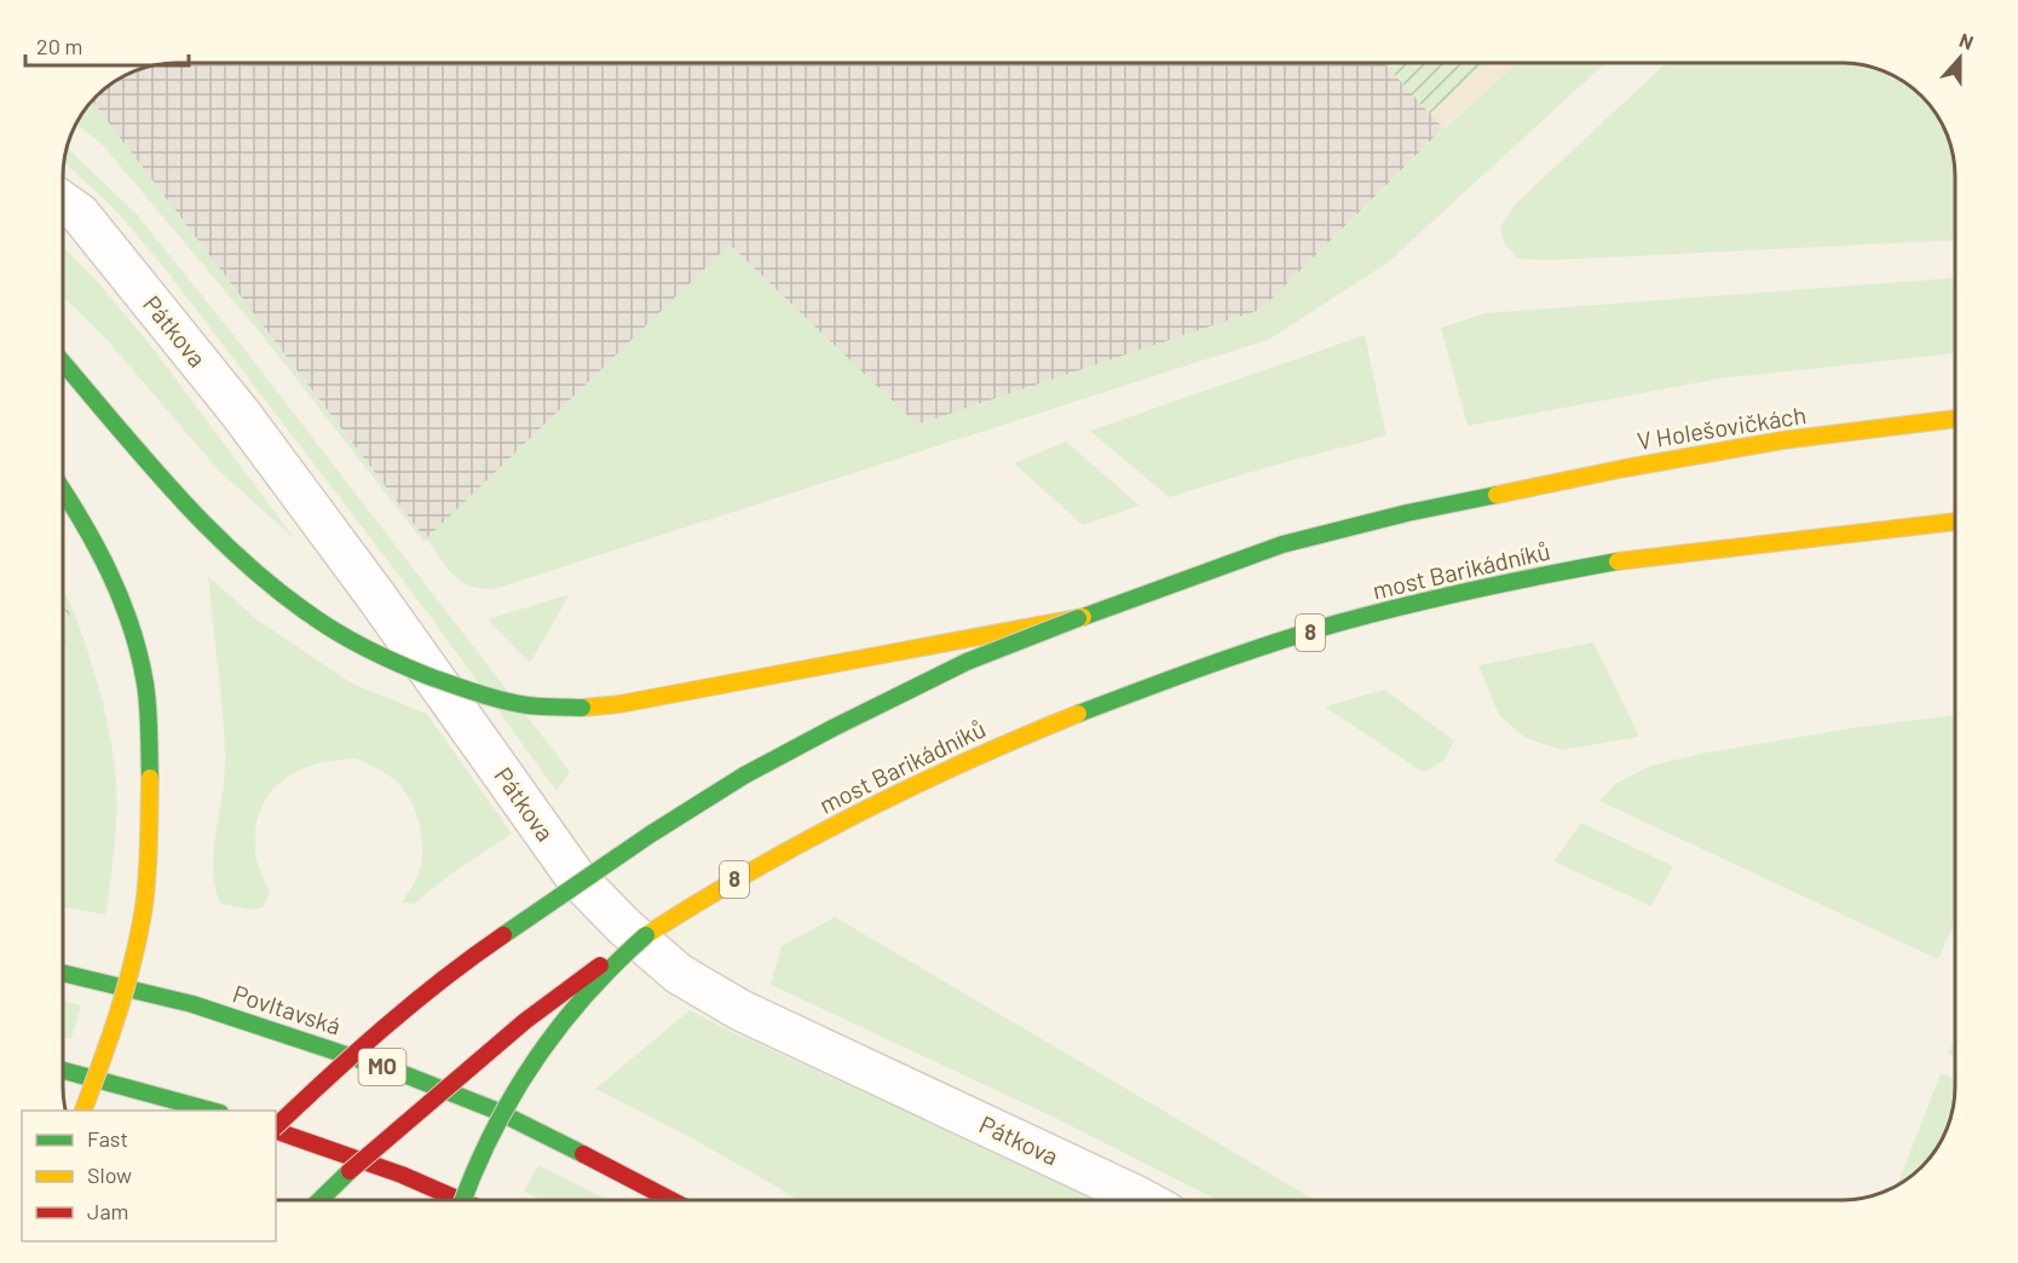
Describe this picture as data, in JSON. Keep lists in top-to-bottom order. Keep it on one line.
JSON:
{"streets":{"main road":["V Holešovičkách","most Barikádníků","8","Povltavská","MO"],"street":["Pátkova"]},"legend":["Fast","Slow","Jam"],"scale_bar":"20 m","north":"top"}
